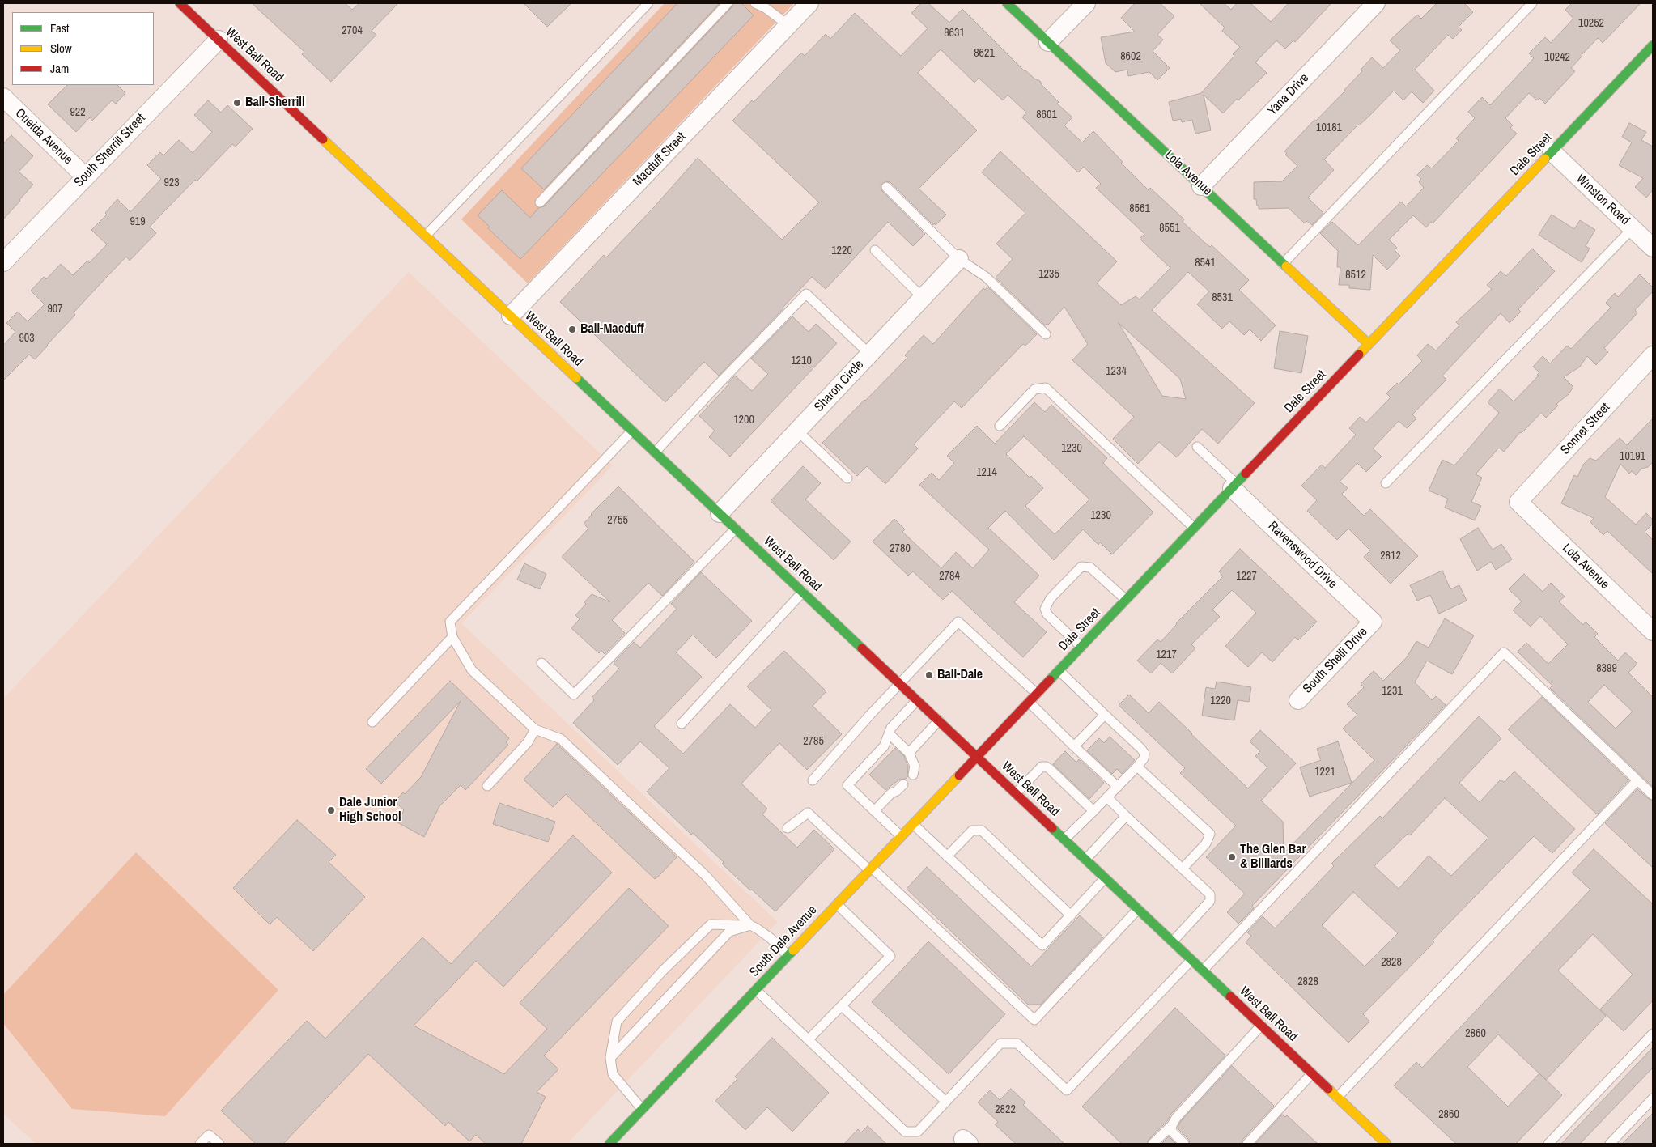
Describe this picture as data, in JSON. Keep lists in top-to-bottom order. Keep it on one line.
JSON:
{"streets":{"street":["West Ball Road","Yana Drive","Oneida Avenue","South Sherrill Street","Dale Street","Macduff Street","Lola Avenue","Winston Road","Sharon Circle","Sonnet Street","Ravenswood Drive","South Shelli Drive","South Dale Avenue"]},"crossings":[["West Ball Road","South Sherrill Street"],["West Ball Road","Dale Street"],["West Ball Road","Macduff Street"],["West Ball Road","Sharon Circle"],["West Ball Road","South Dale Avenue"],["Yana Drive","Lola Avenue"],["Oneida Avenue","South Sherrill Street"],["Dale Street","Lola Avenue"],["Dale Street","Winston Road"],["Dale Street","Ravenswood Drive"],["Dale Street","South Dale Avenue"],["Lola Avenue","Sonnet Street"],["Ravenswood Drive","South Shelli Drive"]],"places":["Ball-Sherrill","Ball-Macduff","Ball-Dale","Dale Junior High School","The Glen Bar & Billiards"],"house_numbers":["10252","2704","8631","8621","8602","10242","922","8601","10181","923","8561","919","8551","1220","8541","1235","8512","8531","907","903","1210","1234","1200","1230","10191","1214","1230","2755","2780","2812","2784","1227","1217","8399","1231","1220","2785","1221","2828","2828","2860","2822","2860"],"legend":["Fast","Slow","Jam"]}
